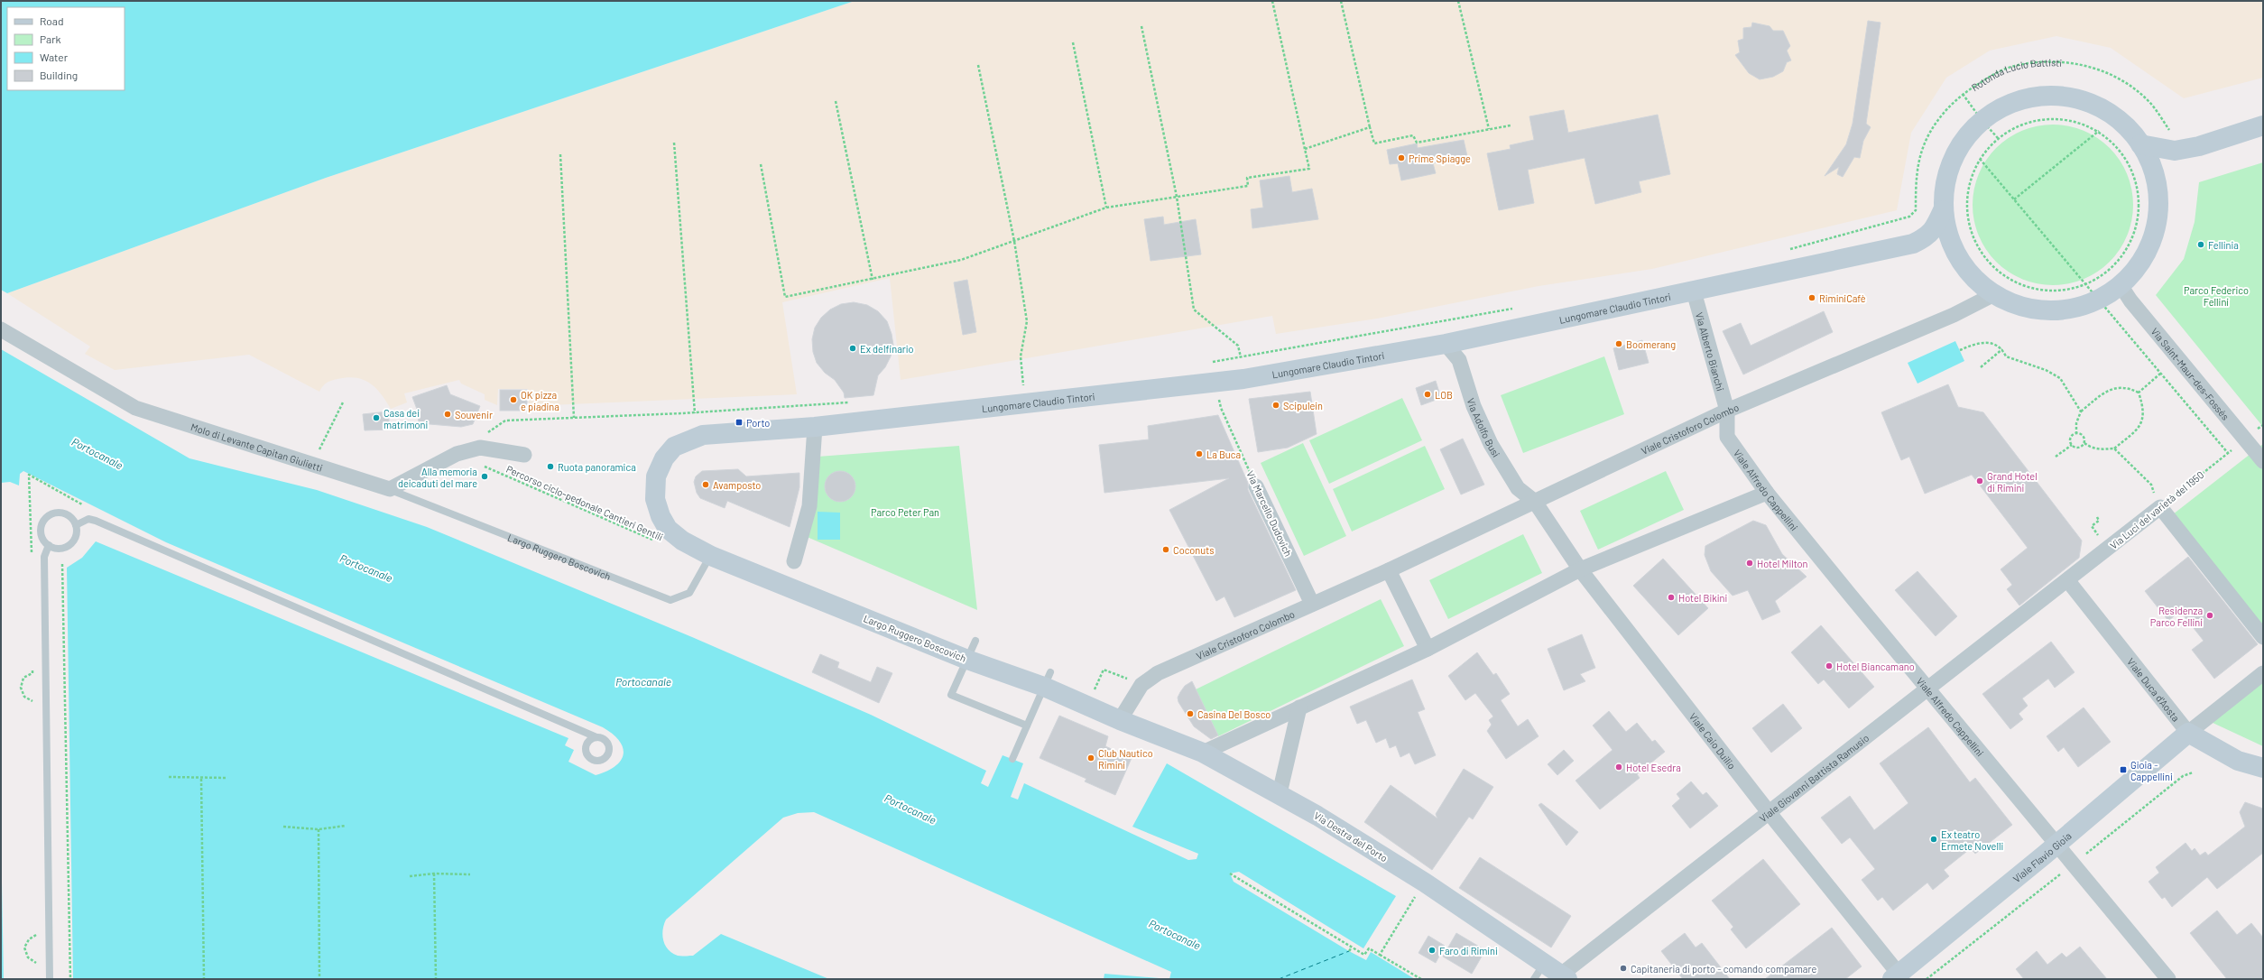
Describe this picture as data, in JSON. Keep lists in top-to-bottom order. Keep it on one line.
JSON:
{"streets":{"street":["Lungomare Claudio Tintori","Via Alberto Bianchi","Via Saint-Maur-des-Fossés","Via Adolfo Busi","Viale Cristoforo Colombo","Molo di Levante Capitan Giulietti","Viale Alfredo Cappellini","Via Luci del varietà del 1950","Via Marcello Dudovich","Largo Ruggero Boscovich","Viale Duca d'Aosta","Viale Caio Duilio","Viale Giovanni Battista Ramusio","Via Destra del Porto","Viale Flavio Gioia"],"path":["Rotonda Lucio Battisti","Percorso ciclo-pedonale Cantieri Gentili"]},"crossings":[["Lungomare Claudio Tintori","Via Alberto Bianchi"],["Lungomare Claudio Tintori","Via Adolfo Busi"],["Lungomare Claudio Tintori","Via Marcello Dudovich"],["Lungomare Claudio Tintori","Largo Ruggero Boscovich"],["Via Alberto Bianchi","Viale Cristoforo Colombo"],["Via Alberto Bianchi","Viale Alfredo Cappellini"],["Via Saint-Maur-des-Fossés","Via Luci del varietà del 1950"],["Via Adolfo Busi","Viale Cristoforo Colombo"],["Via Adolfo Busi","Viale Caio Duilio"],["Viale Cristoforo Colombo","Viale Alfredo Cappellini"],["Viale Cristoforo Colombo","Via Marcello Dudovich"],["Viale Cristoforo Colombo","Largo Ruggero Boscovich"],["Viale Cristoforo Colombo","Viale Caio Duilio"],["Viale Cristoforo Colombo","Via Destra del Porto"],["Molo di Levante Capitan Giulietti","Largo Ruggero Boscovich"],["Viale Alfredo Cappellini","Viale Giovanni Battista Ramusio"],["Viale Alfredo Cappellini","Viale Flavio Gioia"],["Via Luci del varietà del 1950","Viale Duca d'Aosta"],["Via Luci del varietà del 1950","Viale Giovanni Battista Ramusio"],["Largo Ruggero Boscovich","Via Destra del Porto"],["Viale Duca d'Aosta","Viale Giovanni Battista Ramusio"],["Viale Duca d'Aosta","Viale Flavio Gioia"],["Viale Caio Duilio","Viale Giovanni Battista Ramusio"],["Viale Caio Duilio","Viale Flavio Gioia"],["Viale Giovanni Battista Ramusio","Via Destra del Porto"]],"water":["Portocanale"],"parks":["Parco Federico Fellini","Parco Peter Pan"],"places":{"other":["Prime Spiagge","Fellinia","RiminiCafè","Boomerang","Ex delfinario","LOB","OK pizza e piadina","Scipulein","Souvenir","Casa dei matrimoni","La Buca","Ruota panoramica","Alla memoria deicaduti del mare","Grand Hotel di Rimini","Avamposto","Coconuts","Hotel Milton","Hotel Bikini","Residenza Parco Fellini","Hotel Biancamano","Casina Del Bosco","Club Nautico Rimini","Hotel Esedra","Ex teatro Ermete Novelli","Faro di Rimini","Capitaneria di porto - comando compamare"],"transit":["Porto","Gioia - Cappellini"]},"legend":["Road","Park","Water","Building"]}
